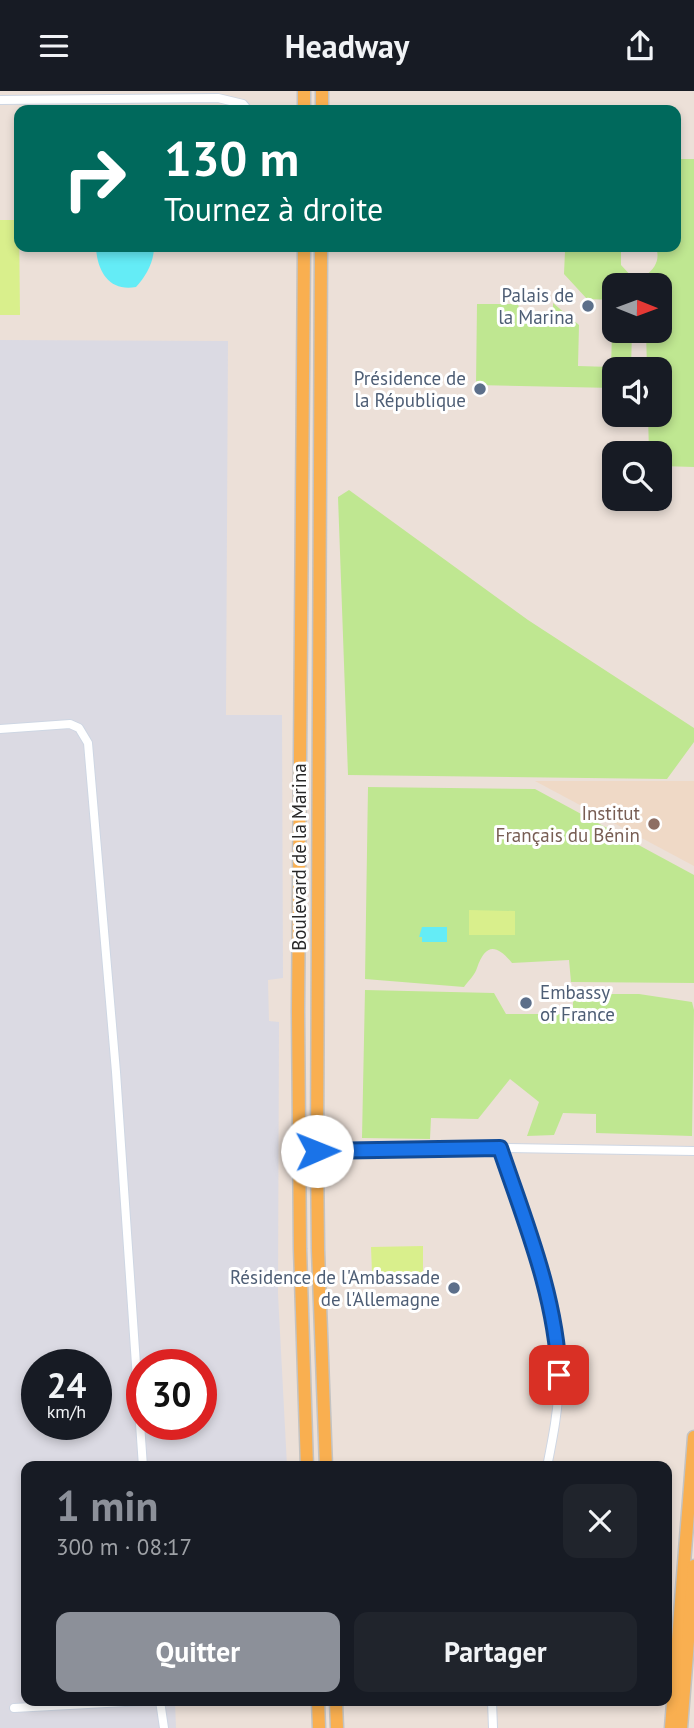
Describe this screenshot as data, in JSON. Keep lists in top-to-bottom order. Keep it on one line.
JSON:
{"streets":{"main road":["Boulevard de la Marina"]},"places":["Palais de la Marina","Présidence de la République","Institut Français du Bénin","Embassy of France","Résidence de l'Ambassade de l'Allemagne"],"north":"right","page":{"header":"Headway","turn":["130 m","Tournez à droite"],"speed":"24 km/h","limit":"30","heading":["1 min","300 m · 08:17"],"buttons":["Quitter","Partager"]}}
